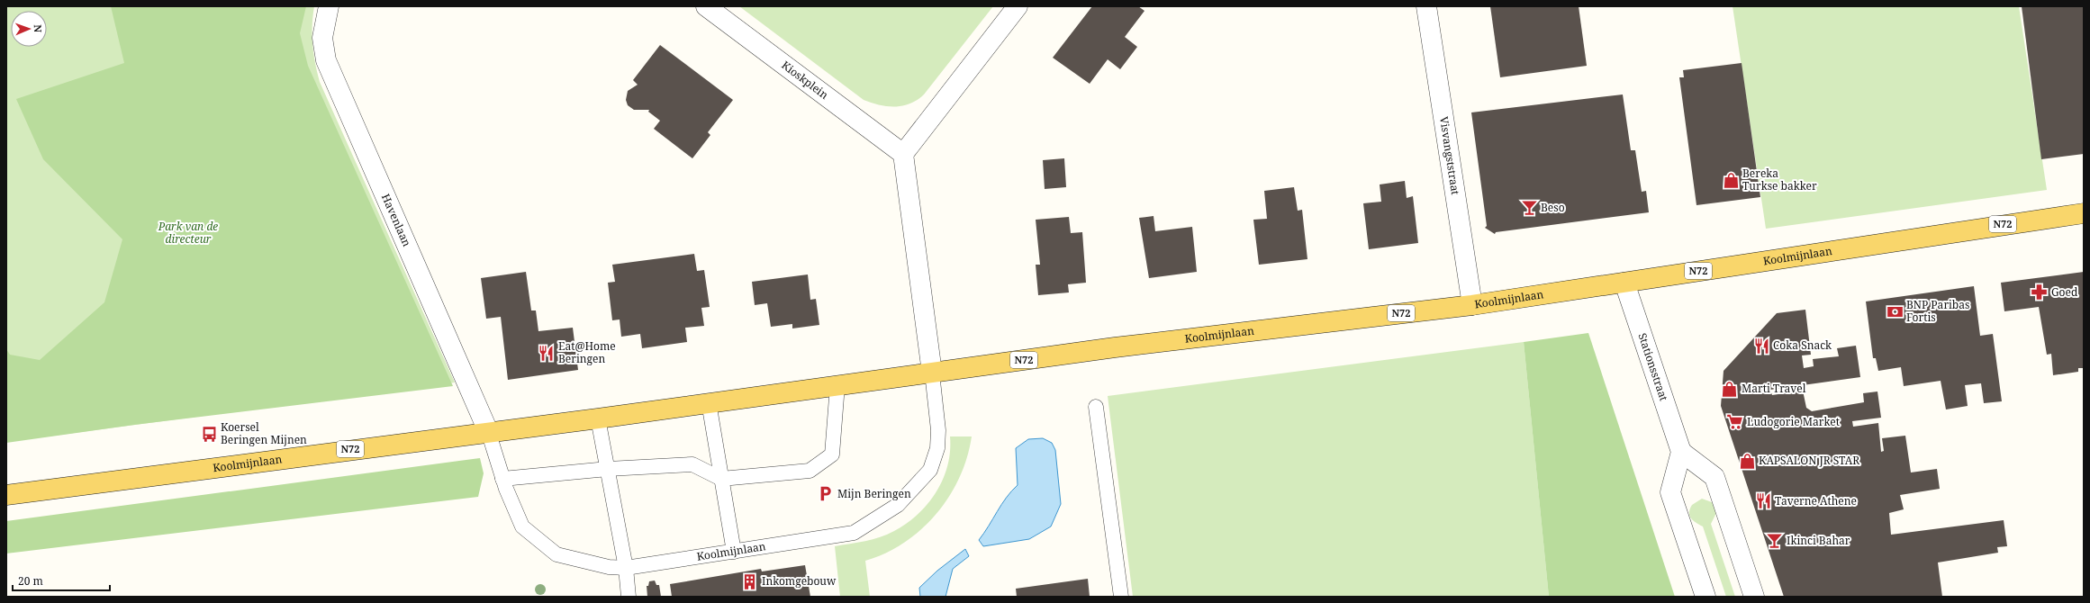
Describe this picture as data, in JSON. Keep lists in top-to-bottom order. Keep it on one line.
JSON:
{"streets":{"main road":["N72","Koolmijnlaan"],"street":["Kioskplein","Visvangststraat","Havenlaan","Stationsstraat"]},"crossings":[["Visvangststraat","Koolmijnlaan"],["Havenlaan","Koolmijnlaan"],["Koolmijnlaan","Stationsstraat"]],"parks":["Park van de directeur"],"places":{"shop":["Bereka Turkse bakker","Marti Travel","KAPSALON JR STAR"],"bar":["Beso","Ikinci Bahar"],"pharmacy":["Goed"],"bank":["BNP Paribas Fortis"],"restaurant":["Coka Snack","Eat@Home Beringen","Taverne Athene"],"supermarket":["Ludogorie Market"],"bus stop":["Koersel Beringen Mijnen"],"parking":["Mijn Beringen"],"building":["Inkomgebouw"]},"scale_bar":"20 m","north":"right"}
